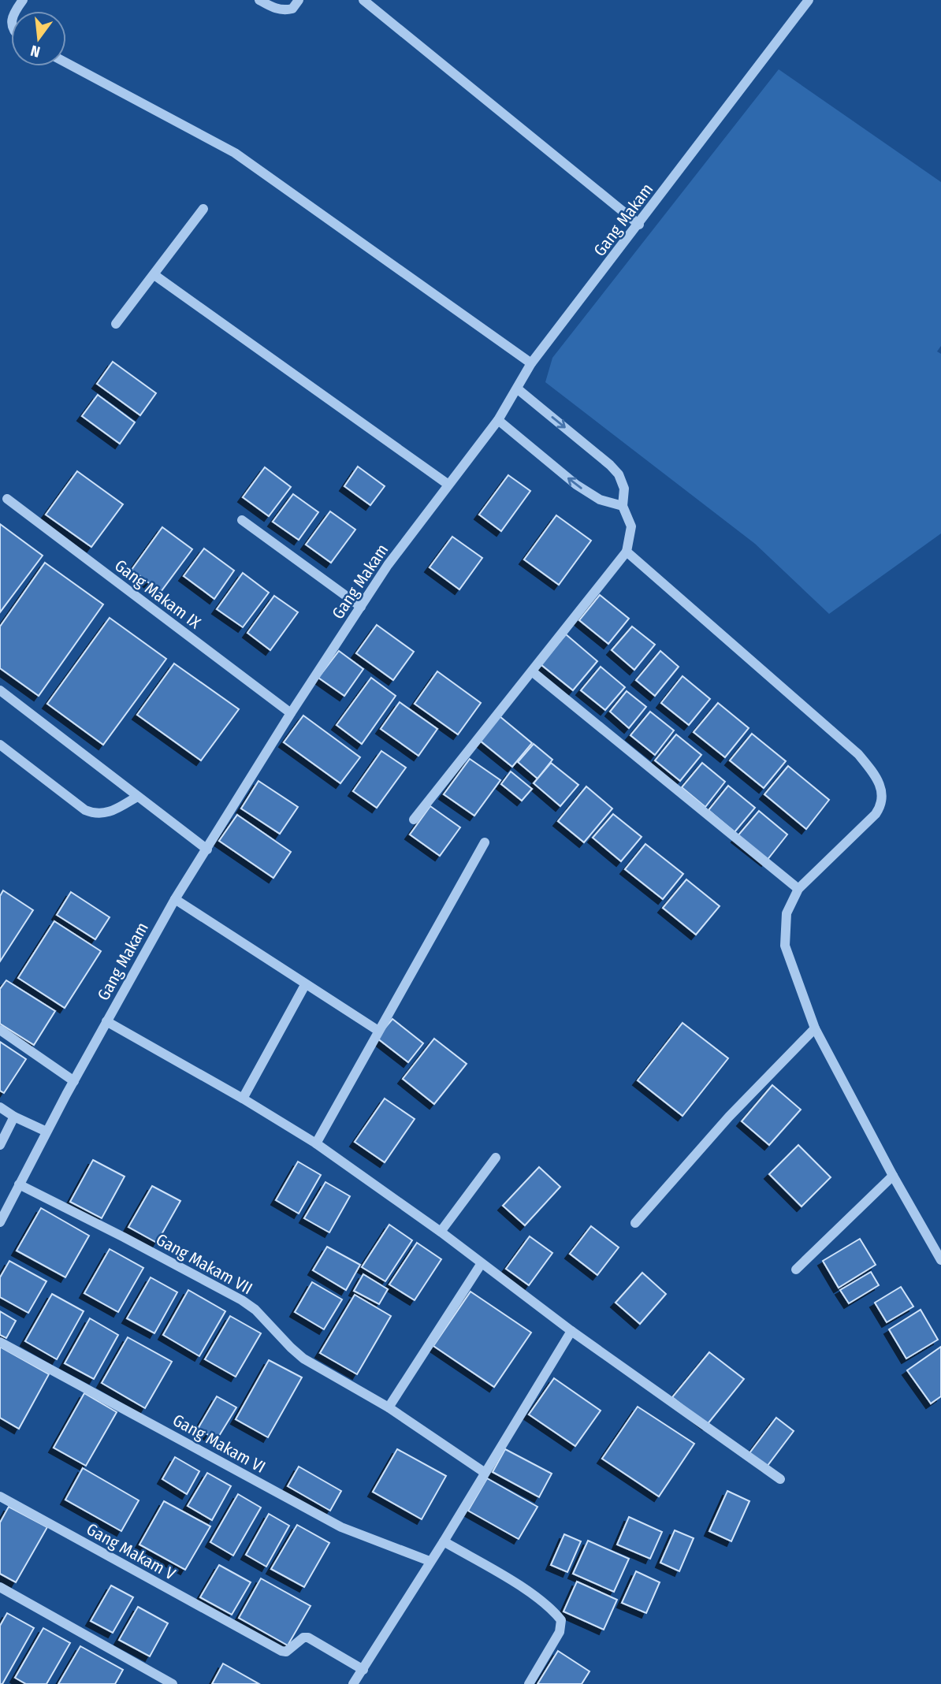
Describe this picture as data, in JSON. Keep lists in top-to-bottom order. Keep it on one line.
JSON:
{"streets":{"street":["Gang Makam","Gang Makam IX","Gang Makam VII","Gang Makam VI","Gang Makam V"]},"crossings":[["Gang Makam","Gang Makam IX"],["Gang Makam","Gang Makam VII"]],"north":"bottom"}
